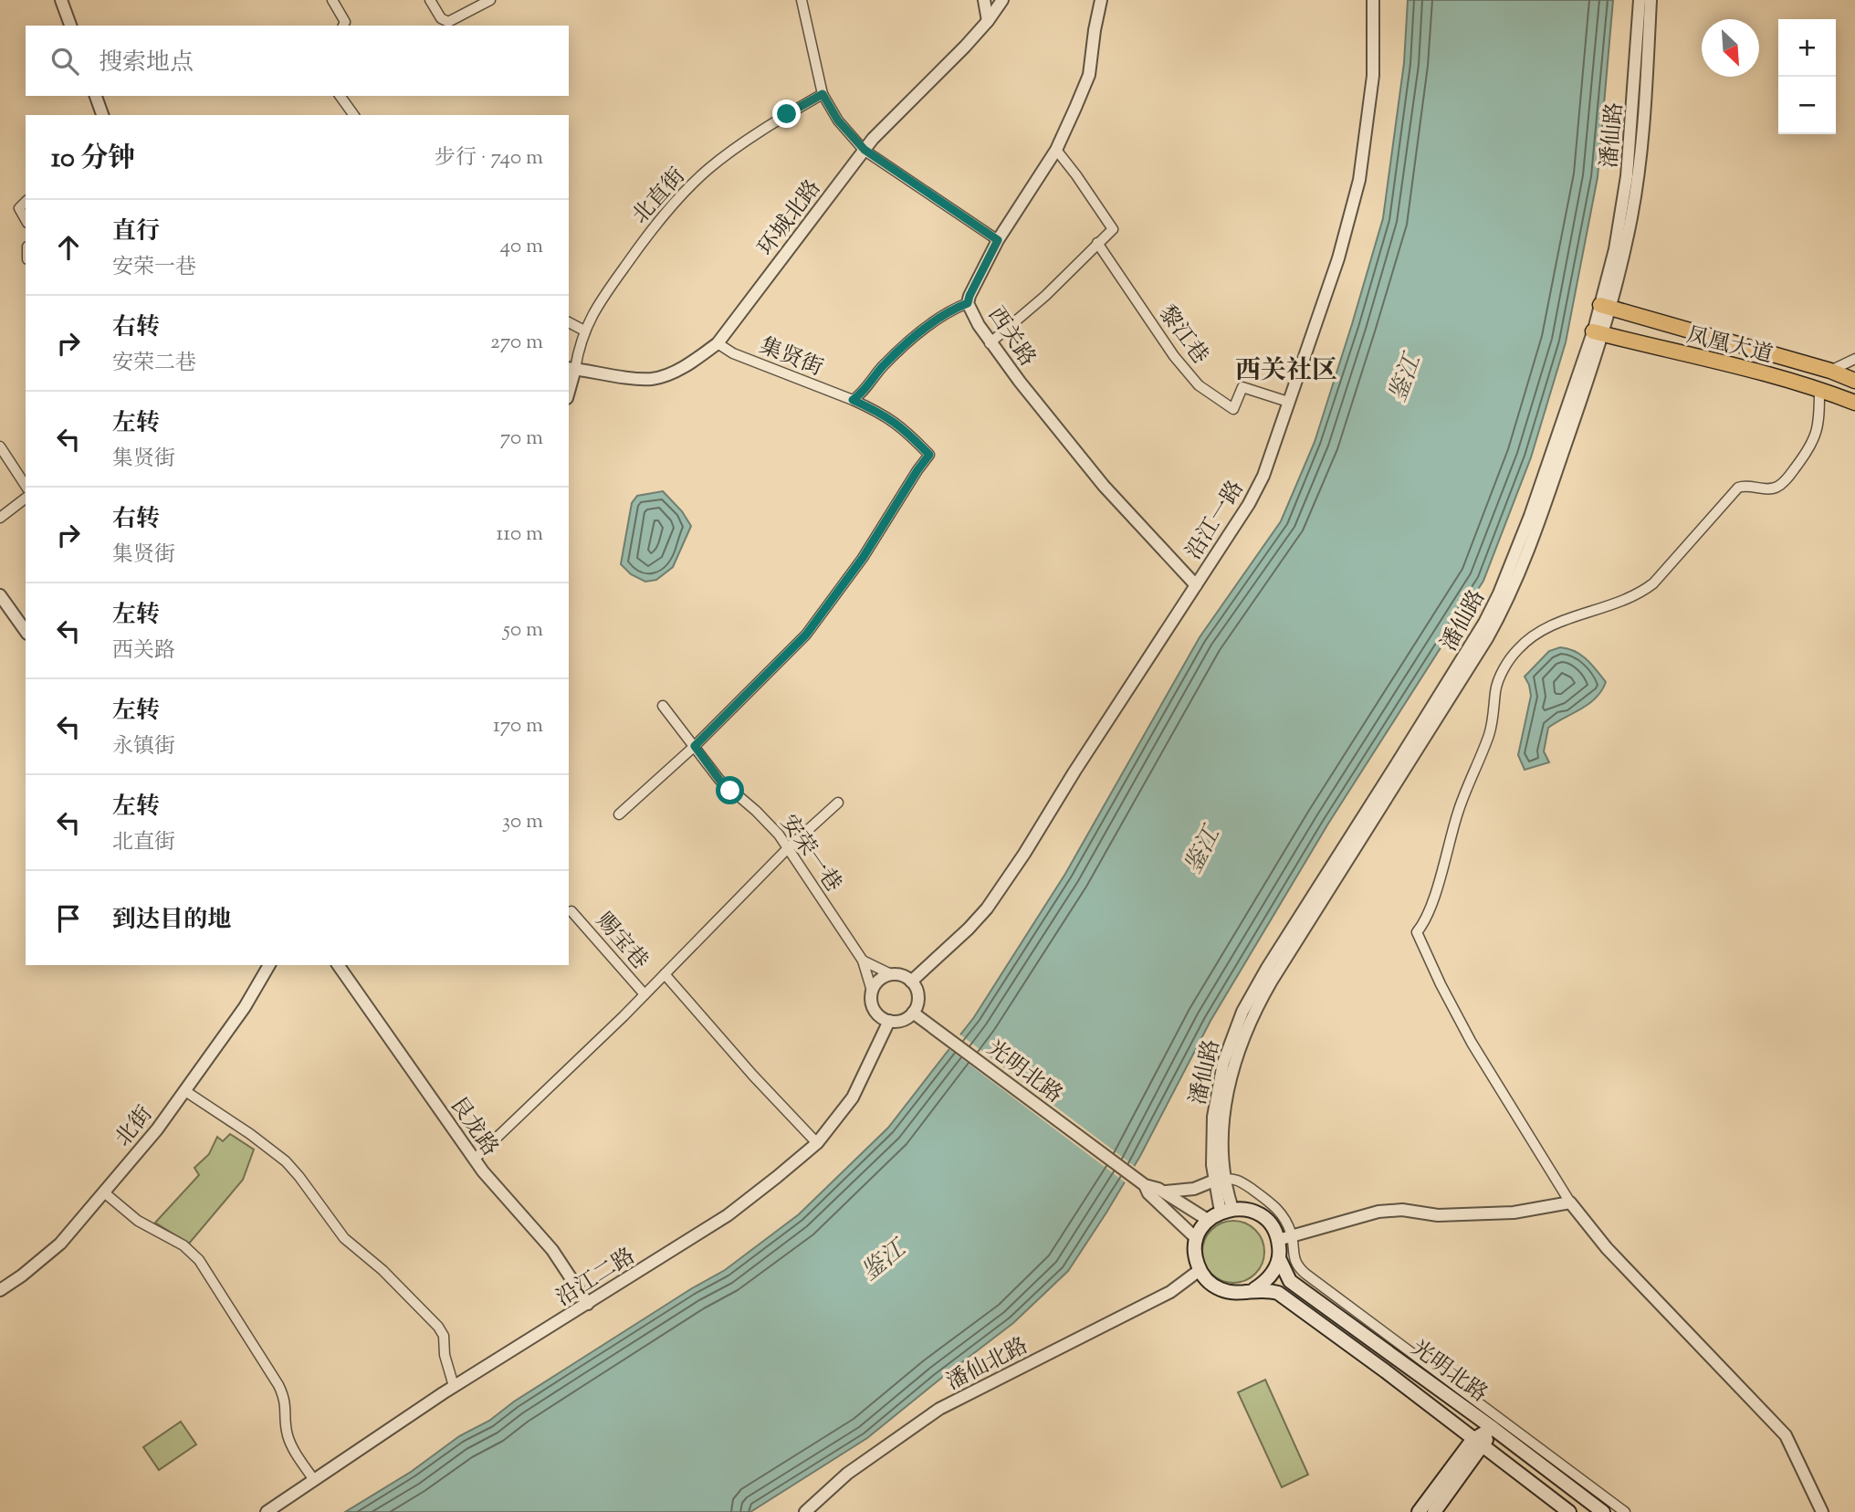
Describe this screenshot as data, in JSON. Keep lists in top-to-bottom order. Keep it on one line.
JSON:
{"streets":{"main road":["凤凰大道","光明北路"],"street":["潘仙路","北直街","环城北路","黎江巷","西关路","集贤街","沿江一路","安荣一巷","赐宝巷","北街","艮龙路","沿江二路","潘仙北路"]},"crossings":[["潘仙路","凤凰大道"],["潘仙路","光明北路"],["潘仙路","潘仙北路"],["北直街","环城北路"],["环城北路","集贤街"],["黎江巷","沿江一路"],["西关路","沿江一路"],["集贤街","安荣一巷"],["沿江一路","安荣一巷"],["沿江一路","光明北路"],["沿江一路","沿江二路"],["安荣一巷","光明北路"],["安荣一巷","沿江二路"],["光明北路","沿江二路"],["光明北路","潘仙北路"],["艮龙路","沿江二路"]],"districts":["西关社区"],"water":["鉴江"],"north":"bottom right","page":{"map_buttons":["+","−"],"search":"搜索地点","heading":["10 分钟","步行 · 740 m"],"list":[["直行","安荣一巷","40 m"],["右转","安荣二巷","270 m"],["左转","集贤街","70 m"],["右转","集贤街","110 m"],["左转","西关路","50 m"],["左转","永镇街","170 m"],["左转","北直街","30 m"],"到达目的地"]}}
